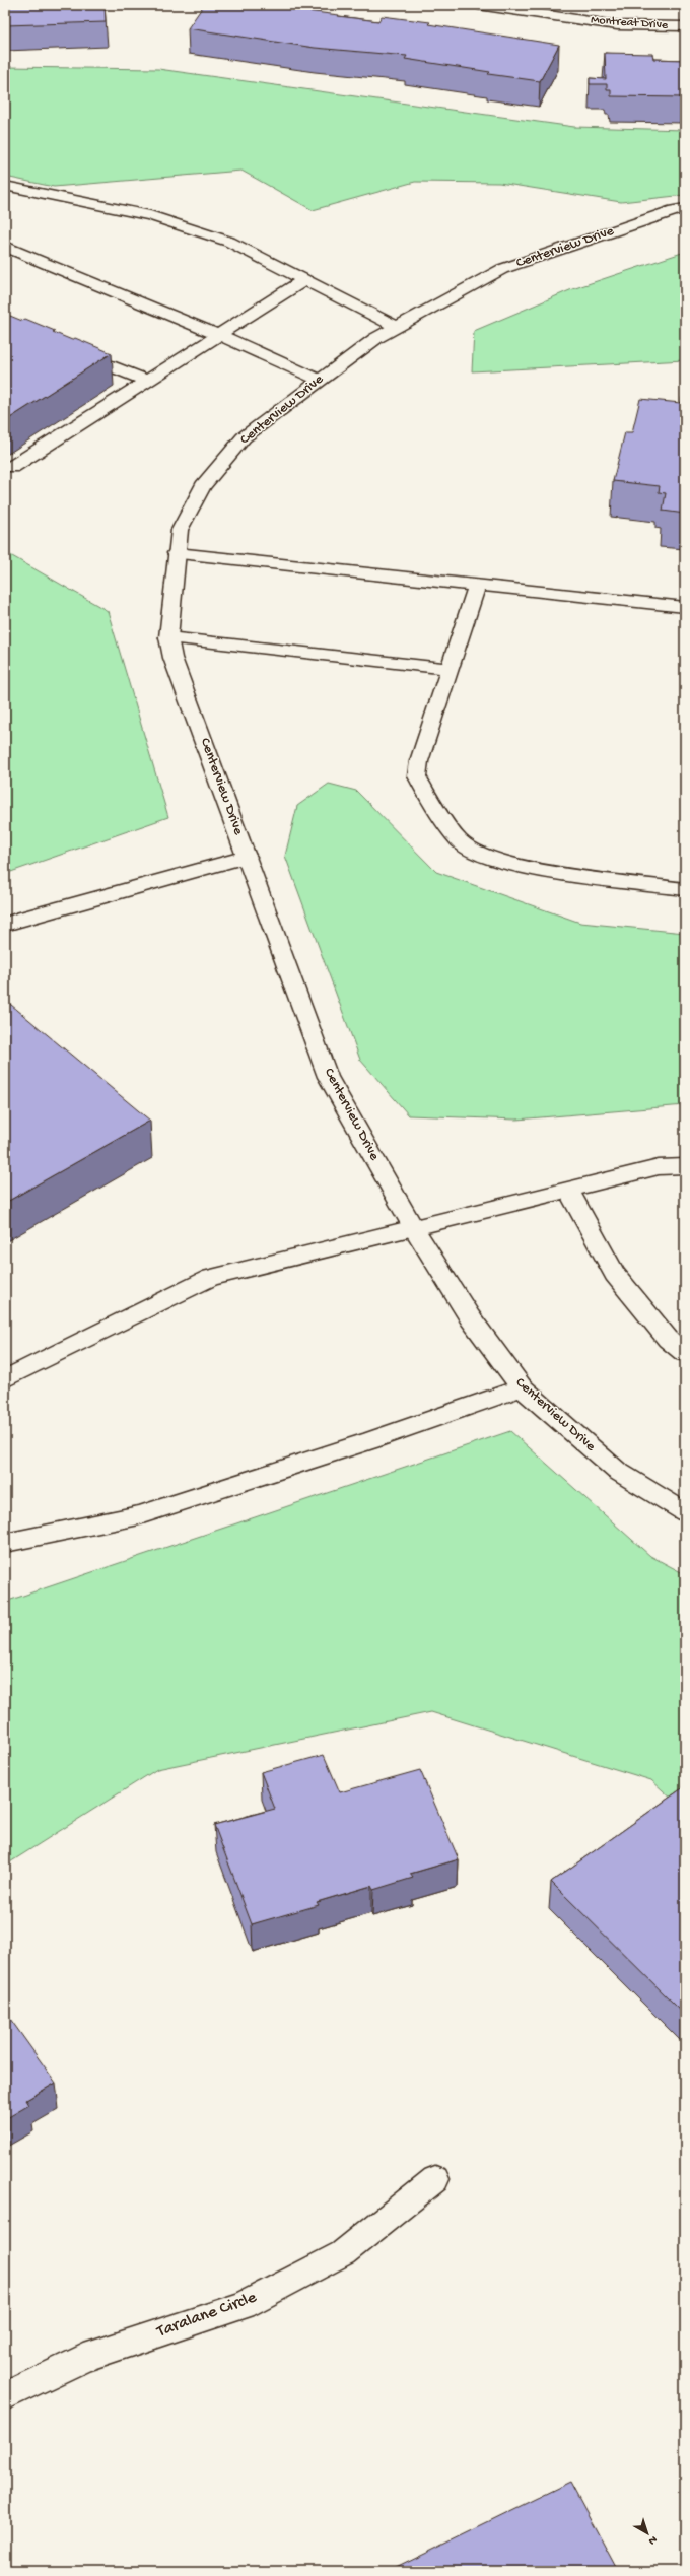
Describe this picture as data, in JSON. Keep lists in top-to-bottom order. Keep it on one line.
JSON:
{"streets":{"street":["Montreat Drive","Centerview Drive","Taralane Circle"]},"north":"bottom right"}
